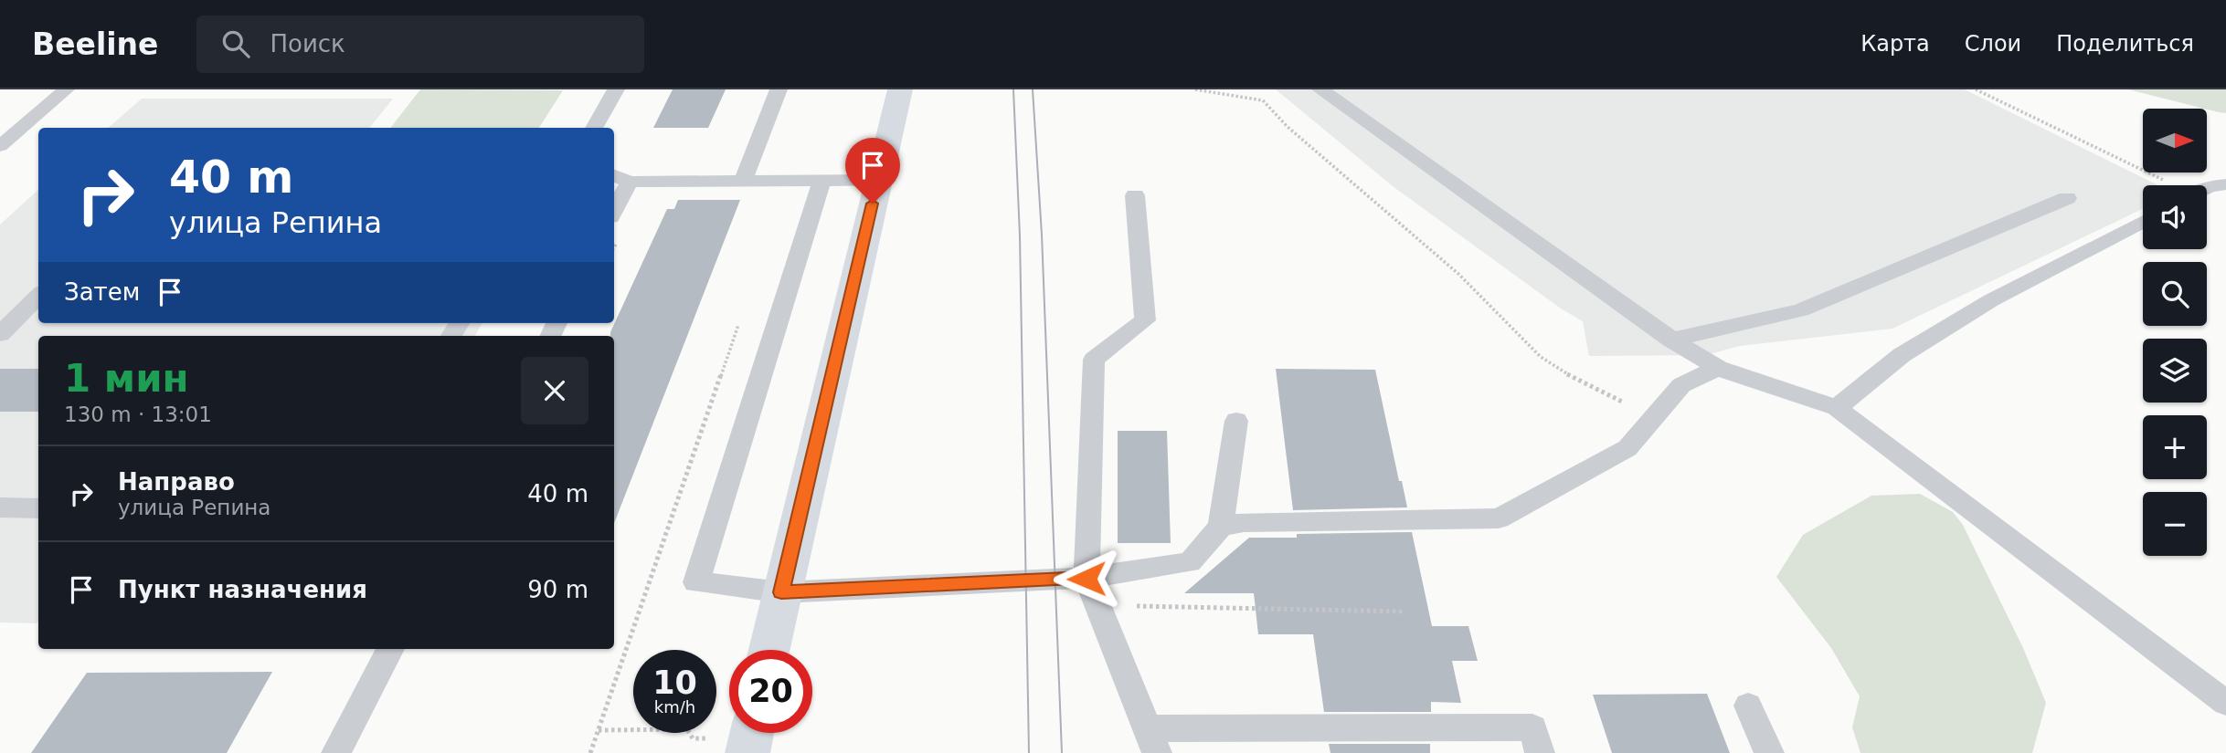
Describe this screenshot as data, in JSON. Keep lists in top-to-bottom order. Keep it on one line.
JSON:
{"north":"right","page":{"header":"Beeline","search":"Поиск","nav":["Карта","Слои","Поделиться"],"map_buttons":["+","−"],"turn":["40 m","улица Репина"],"then":"Затем","heading":["1 мин","130 m · 13:01"],"list":[{"name":"Направо","note":"улица Репина","value":"40 m"},{"name":"Пункт назначения","value":"90 m"}],"speed":"10 km/h","limit":"20"}}
